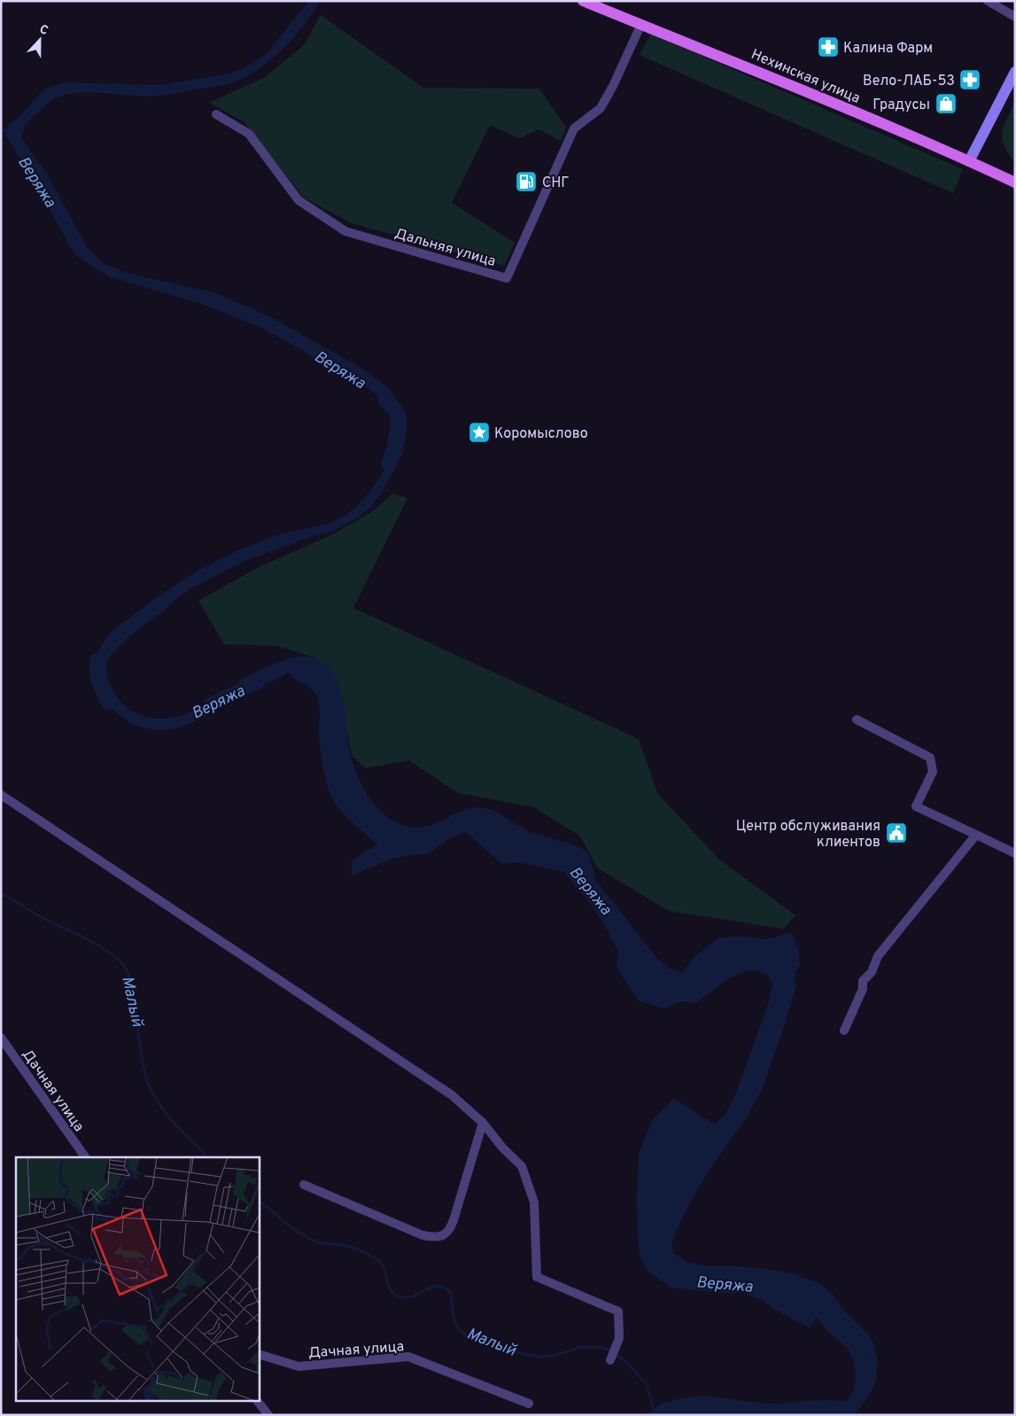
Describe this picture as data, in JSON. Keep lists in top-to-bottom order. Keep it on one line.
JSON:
{"streets":{"main road":["Нехинская улица"],"street":["Дальняя улица","Дачная улица"]},"crossings":[["Нехинская улица","Дальняя улица"]],"water":["Веряжа","Малый"],"places":{"pharmacy":["Калина Фарм","Вело-ЛАБ-53"],"shop":["Градусы"],"fuel station":["СНГ"],"place":["Коромыслово"],"public building":["Центр обслуживания клиентов"]},"north":"top"}
